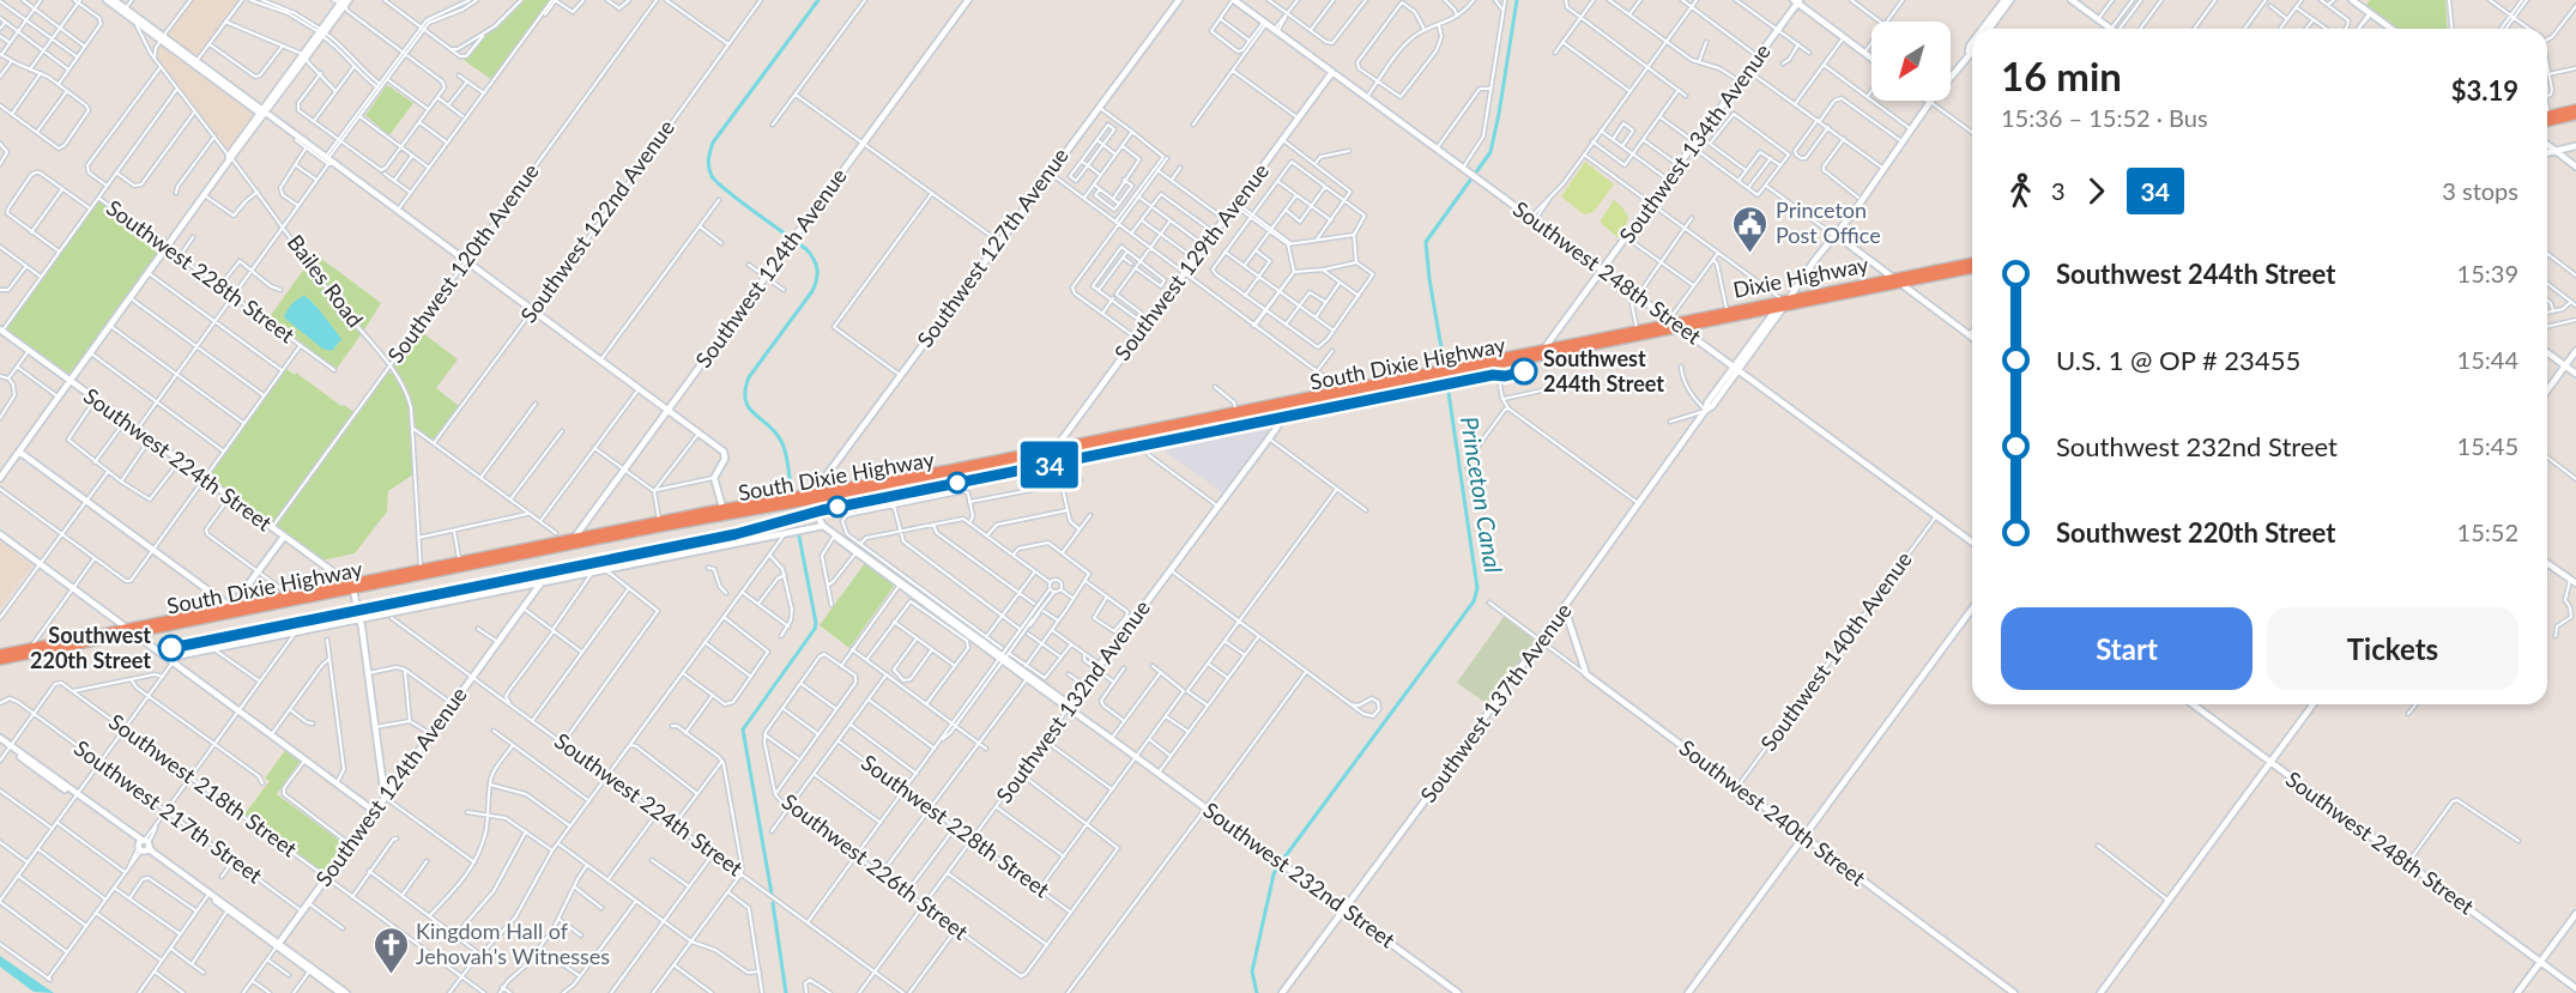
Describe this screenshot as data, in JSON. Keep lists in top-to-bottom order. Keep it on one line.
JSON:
{"streets":{"highway":["Dixie Highway","South Dixie Highway"],"street":["Southwest 134th Avenue","Southwest 122nd Avenue","Southwest 127th Avenue","Southwest 129th Avenue","Southwest 120th Avenue","Southwest 124th Avenue","Southwest 228th Street","Southwest 248th Street","Bailes Road","Southwest 224th Street","Southwest 140th Avenue","Southwest 132nd Avenue","Southwest 137th Avenue","Southwest 218th Street","Southwest 217th Street","Southwest 240th Street","Southwest 226th Street","Southwest 232nd Street"]},"crossings":[["Southwest 134th Avenue","Southwest 248th Street"],["Southwest 134th Avenue","South Dixie Highway"],["Southwest 127th Avenue","South Dixie Highway"],["Southwest 129th Avenue","Southwest 248th Street"],["Southwest 129th Avenue","South Dixie Highway"],["Southwest 120th Avenue","Bailes Road"],["Southwest 120th Avenue","Southwest 224th Street"],["Southwest 124th Avenue","South Dixie Highway"],["Southwest 124th Avenue","Southwest 224th Street"],["Southwest 124th Avenue","Southwest 218th Street"],["Southwest 124th Avenue","Southwest 217th Street"],["Southwest 228th Street","Southwest 132nd Avenue"],["Southwest 248th Street","Dixie Highway"],["Southwest 248th Street","South Dixie Highway"],["Southwest 248th Street","Southwest 140th Avenue"],["Southwest 248th Street","Southwest 137th Avenue"],["Dixie Highway","South Dixie Highway"],["Dixie Highway","Southwest 137th Avenue"],["Bailes Road","South Dixie Highway"],["South Dixie Highway","Southwest 224th Street"],["South Dixie Highway","Southwest 132nd Avenue"],["Southwest 224th Street","Southwest 132nd Avenue"],["Southwest 140th Avenue","Southwest 240th Street"],["Southwest 132nd Avenue","Southwest 226th Street"],["Southwest 132nd Avenue","Southwest 232nd Street"],["Southwest 137th Avenue","Southwest 232nd Street"],["Southwest 218th Street","Southwest 217th Street"]],"water":["Princeton Canal"],"places":{"public building":["Princeton Post Office"],"other":["Southwest 244th Street","Southwest 220th Street"],"church":["Kingdom Hall of Jehovah's Witnesses"]},"lines":["bus line 34"],"north":"bottom left","page":{"on_map":"34","heading":["16 min","15:36 – 15:52 · Bus","$3.19"],"legs":["3","34","3 stops"],"list":[{"name":"Southwest 244th Street","value":"15:39"},{"name":"U.S. 1 @ OP # 23455","value":"15:44"},{"name":"Southwest 232nd Street","value":"15:45"},{"name":"Southwest 220th Street","value":"15:52"}],"buttons":["Start","Tickets"]}}
